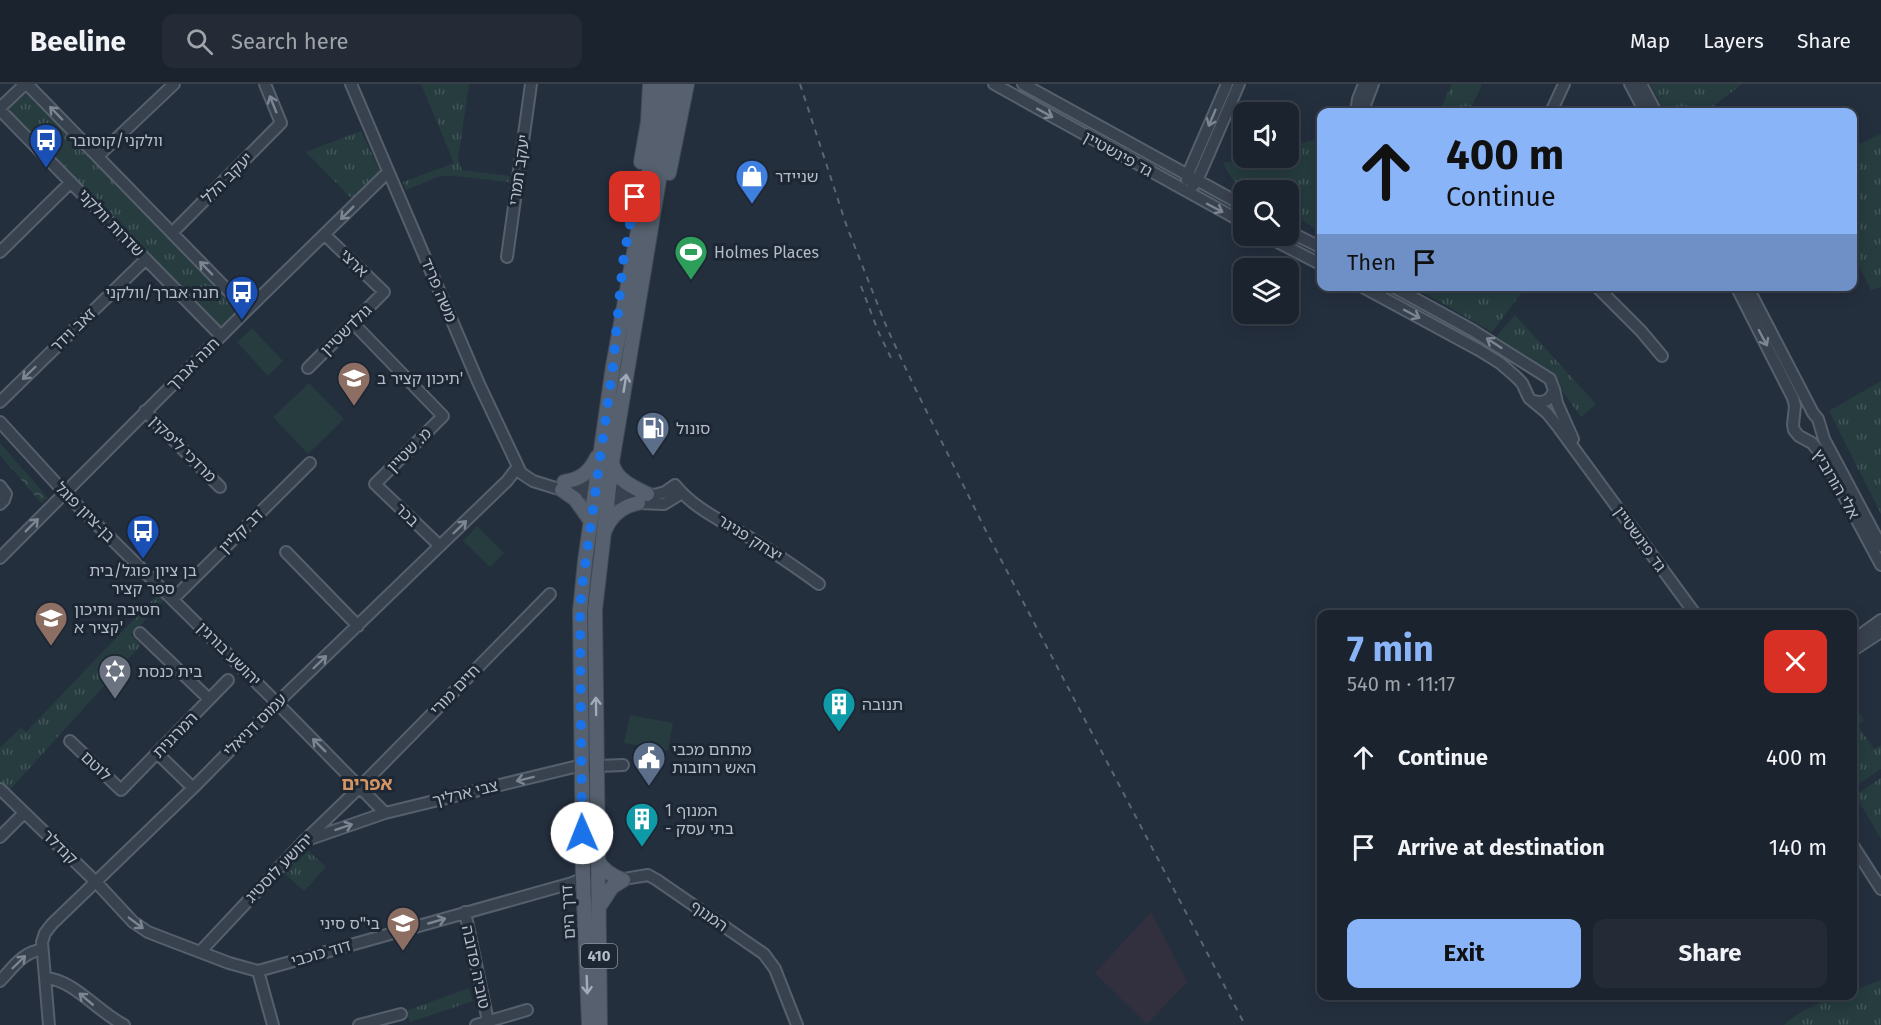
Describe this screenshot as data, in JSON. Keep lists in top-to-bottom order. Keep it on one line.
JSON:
{"streets":{"main road":["דרך הים","410"],"street":["גד פינשטיין","יעקב תמרי","יעקב הלל","שדרות וולקני","ארצי","משה פריד","זאב וידר","גולדשטיין","חנה אברך","מרדכי ליפקין","מ. שטיין","אלי הורוביץ","בן-ציון פוגל","בכר","דב קליין","יצחק פניגר","יהושע בורגין","חיים מורי","עמוס דניאלי","המרגנית","לוטם","צבי ארליך","קנדלר","יהושע לוסטיג","המנוף","דוד כוכבי","טוביה פדובה"]},"crossings":[["שדרות וולקני","זאב וידר"],["שדרות וולקני","חנה אברך"],["ארצי","גולדשטיין"],["ארצי","חנה אברך"],["משה פריד","חנה אברך"],["משה פריד","יצחק פניגר"],["משה פריד","עמוס דניאלי"],["משה פריד","דרך הים"],["גולדשטיין","מ. שטיין"],["חנה אברך","מרדכי ליפקין"],["חנה אברך","בן-ציון פוגל"],["מ. שטיין","בכר"],["בן-ציון פוגל","דב קליין"],["בן-ציון פוגל","יהושע בורגין"],["בכר","עמוס דניאלי"],["דב קליין","יהושע בורגין"],["יצחק פניגר","דרך הים"],["יהושע בורגין","חיים מורי"],["יהושע בורגין","עמוס דניאלי"],["יהושע בורגין","יהושע לוסטיג"],["חיים מורי","יהושע לוסטיג"],["עמוס דניאלי","קנדלר"],["המרגנית","לוטם"],["צבי ארליך","יהושע לוסטיג"],["צבי ארליך","דרך הים"],["דרך הים","המנוף"],["דרך הים","דוד כוכבי"],["דוד כוכבי","טוביה פדובה"]],"one_way":["יעקב הלל","זאב וידר","יהושע בורגין","דוד כוכבי"],"districts":["אפרים"],"places":{"bus stop":["וולקני/קוסובר","חנה אברך/וולקני","בן ציון פוגל/בית ספר קציר"],"shop":["שניידר"],"sports":["Holmes Places"],"school or university":["תיכון קציר ב'","חטיבה ותיכון קציר א'","בי\"ס סיני"],"fuel station":["סונול"],"synagogue":["בית כנסת"],"building":["תנובה","המנוף 1 - בתי עסק"],"public building":["מתחם מכבי האש רחובות"]},"page":{"header":"Beeline","search":"Search here","nav":["Map","Layers","Share"],"turn":["400 m","Continue"],"then":"Then","heading":["7 min","540 m · 11:17"],"list":[{"name":"Continue","value":"400 m"},{"name":"Arrive at destination","value":"140 m"}],"buttons":["Exit","Share"]}}
